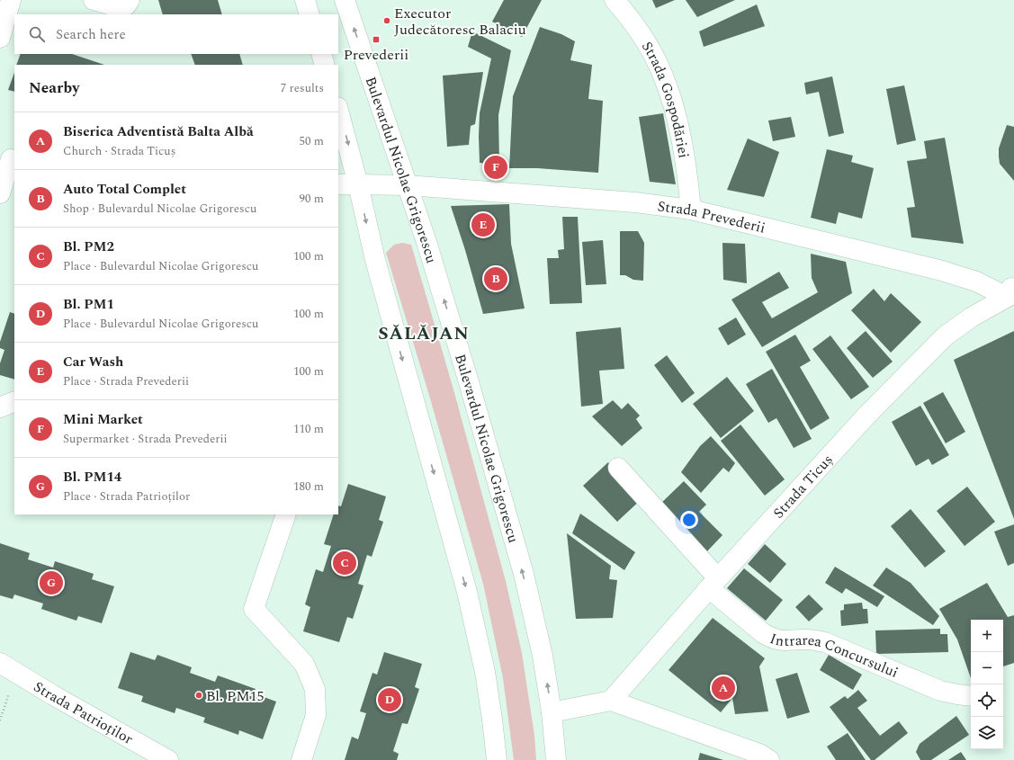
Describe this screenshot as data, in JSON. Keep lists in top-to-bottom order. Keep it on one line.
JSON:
{"streets":{"street":["Strada Gospodăriei","Bulevardul Nicolae Grigorescu","Strada Prevederii","Strada Ticuș","Intrarea Concursului","Strada Patrioților"]},"crossings":[["Strada Gospodăriei","Strada Prevederii"],["Bulevardul Nicolae Grigorescu","Strada Prevederii"],["Strada Prevederii","Strada Ticuș"],["Strada Ticuș","Intrarea Concursului"]],"districts":["SĂLĂJAN"],"places":{"other":["Executor Judecătoresc Balaciu","Bl. PM15"],"transit":["Prevederii"]},"page":{"search":"Search here","heading":["Nearby","7 results"],"list":[{"mark":"A","name":"Biserica Adventistă Balta Albă","note":"Church · Strada Ticuș","value":"50 m"},{"mark":"B","name":"Auto Total Complet","note":"Shop · Bulevardul Nicolae Grigorescu","value":"90 m"},{"mark":"C","name":"Bl. PM2","note":"Place · Bulevardul Nicolae Grigorescu","value":"100 m"},{"mark":"D","name":"Bl. PM1","note":"Place · Bulevardul Nicolae Grigorescu","value":"100 m"},{"mark":"E","name":"Car Wash","note":"Place · Strada Prevederii","value":"100 m"},{"mark":"F","name":"Mini Market","note":"Supermarket · Strada Prevederii","value":"110 m"},{"mark":"G","name":"Bl. PM14","note":"Place · Strada Patrioților","value":"180 m"}],"pins":["F","E","B","C","G","A","D"],"map_buttons":["+","−"]}}
